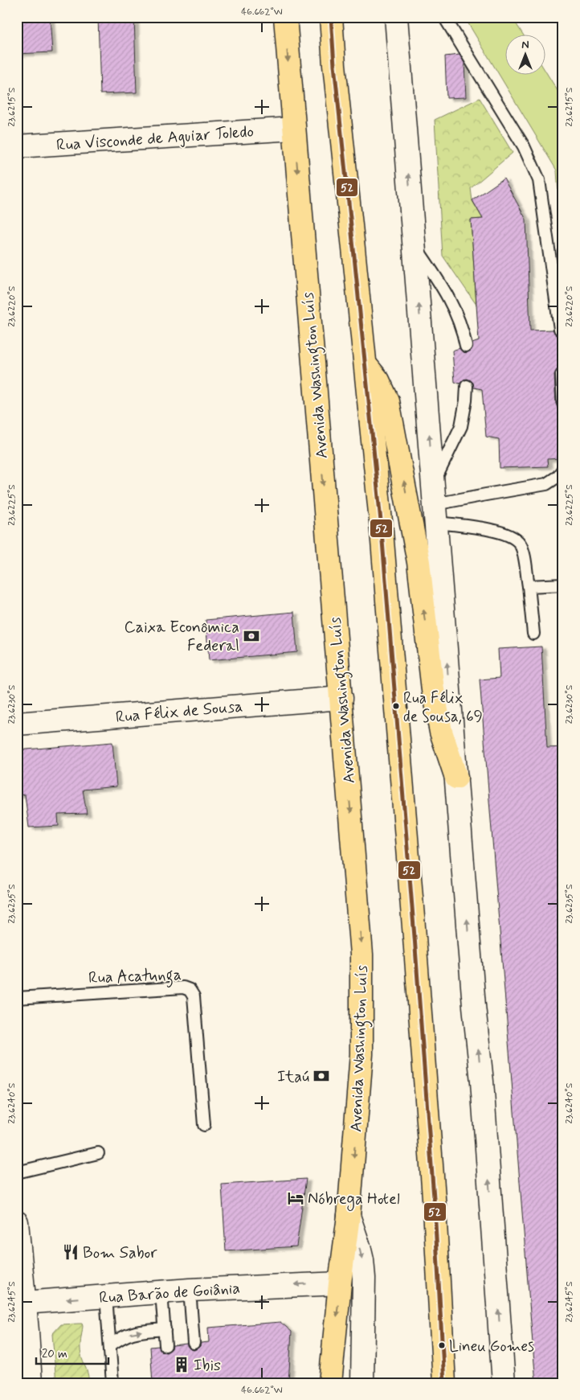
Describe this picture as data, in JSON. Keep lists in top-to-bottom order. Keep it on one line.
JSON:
{"streets":{"highway":["Avenida Washington Luís"],"street":["Rua Visconde de Aguiar Toledo","Rua Félix de Sousa","Rua Barão de Goiânia"],"lane":["Rua Acatunga"]},"crossings":[["Rua Visconde de Aguiar Toledo","Avenida Washington Luís"],["Avenida Washington Luís","Rua Félix de Sousa"],["Avenida Washington Luís","Rua Barão de Goiânia"]],"one_way":["Rua Barão de Goiânia"],"places":{"bank":["Caixa Econômica Federal","Itaú"],"other":["Rua Félix de Sousa, 69","Lineu Gomes"],"hotel":["Nóbrega Hotel"],"restaurant":["Bom Sabor"],"building":["Ibis"]},"lines":["transit line 52"],"scale_bar":"20 m","north":"top","coordinates":["46.662°W","23.6215°S","23.6220°S","23.6225°S","23.6230°S","23.6235°S","23.6240°S","23.6245°S"]}
